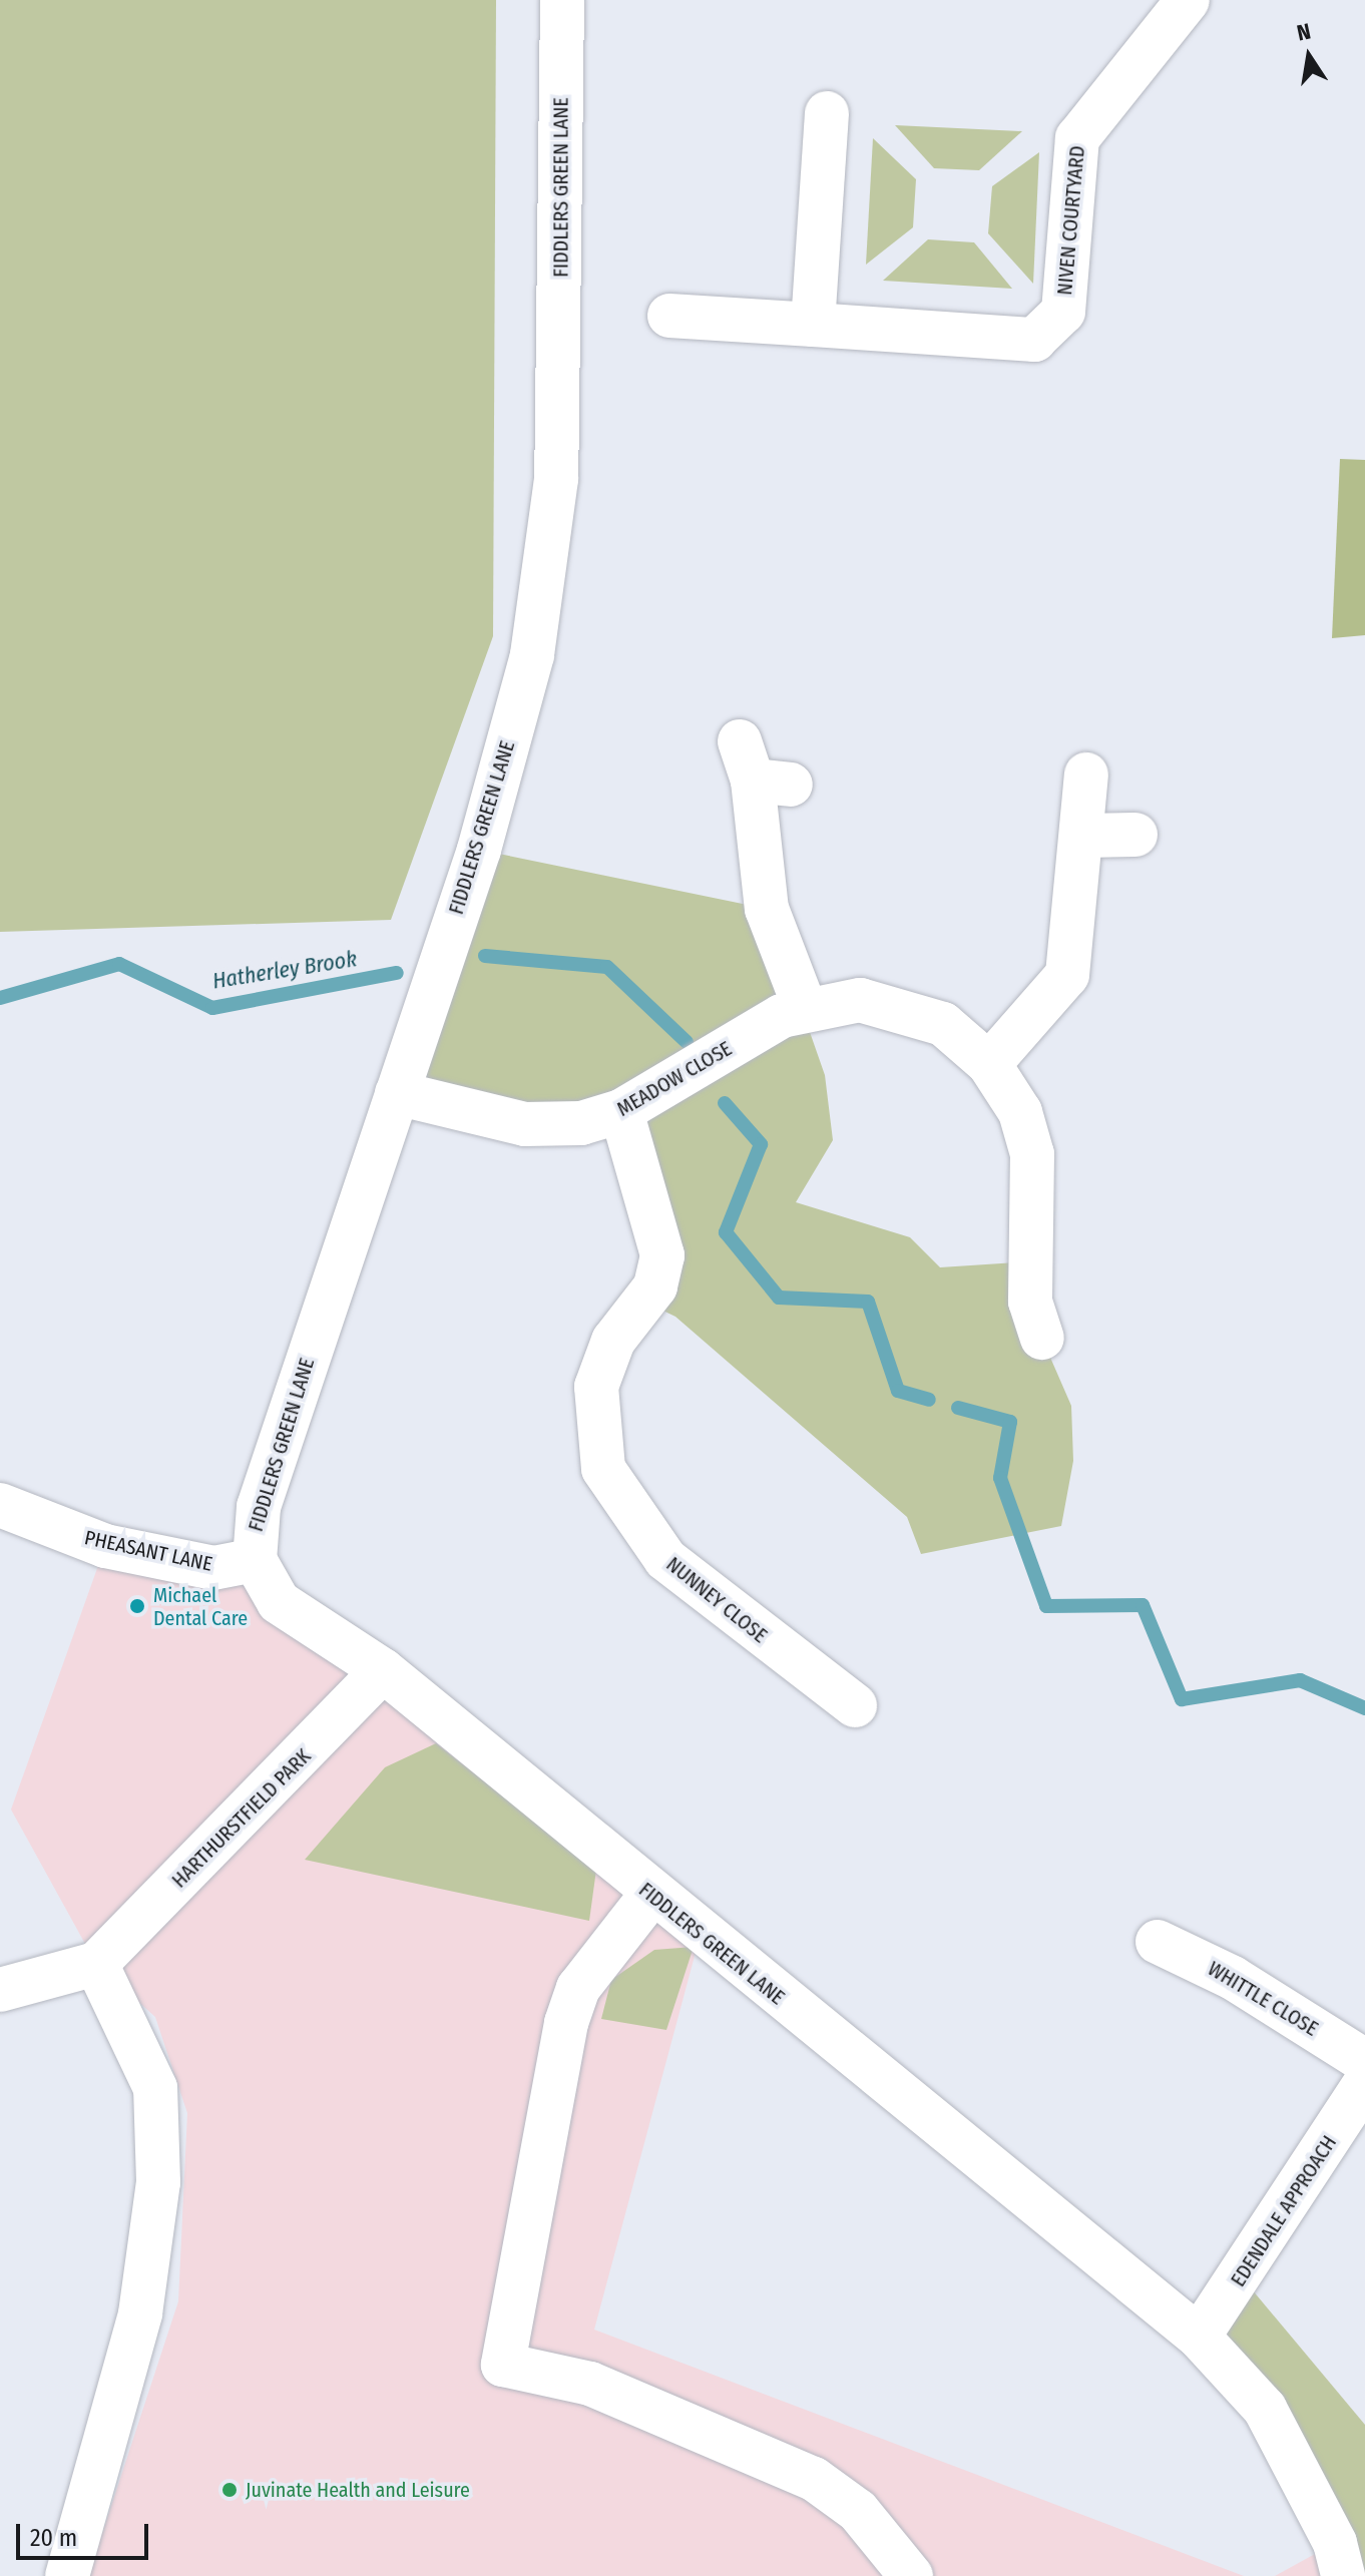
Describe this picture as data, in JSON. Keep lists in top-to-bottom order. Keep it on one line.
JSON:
{"streets":{"street":["FIDDLERS GREEN LANE","NIVEN COURTYARD","MEADOW CLOSE","PHEASANT LANE","NUNNEY CLOSE","HARTHURSTFIELD PARK","WHITTLE CLOSE","EDENDALE APPROACH"]},"crossings":[["FIDDLERS GREEN LANE","MEADOW CLOSE"],["FIDDLERS GREEN LANE","PHEASANT LANE"],["FIDDLERS GREEN LANE","HARTHURSTFIELD PARK"],["FIDDLERS GREEN LANE","EDENDALE APPROACH"],["MEADOW CLOSE","NUNNEY CLOSE"]],"water":["Hatherley Brook"],"places":["Michael Dental Care","Juvinate Health and Leisure"],"scale_bar":"20 m","north":"top"}
